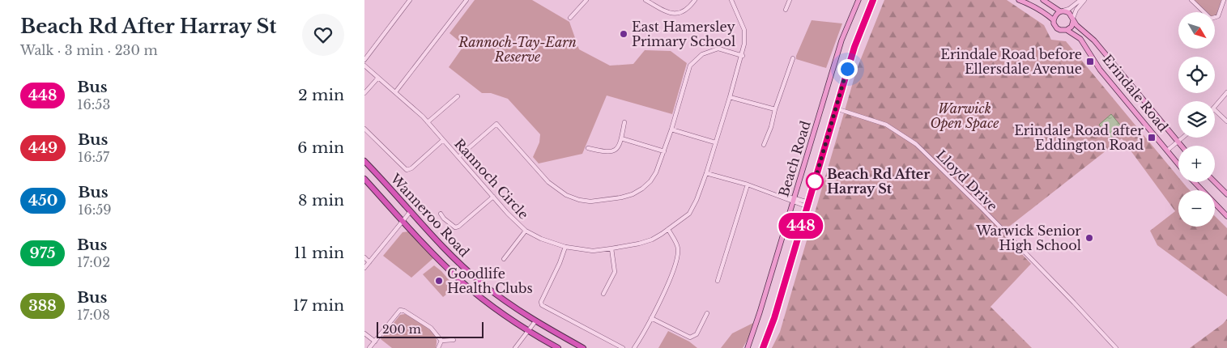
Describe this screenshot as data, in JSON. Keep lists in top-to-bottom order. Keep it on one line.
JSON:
{"streets":{"highway":["Wanneroo Road"],"main road":["Erindale Road","Beach Road"],"street":["Rannoch Circle","Lloyd Drive"]},"crossings":[["Beach Road","Lloyd Drive"]],"parks":["Rannoch-Tay-Earn Reserve","Warwick Open Space"],"places":{"other":["East Hamersley Primary School","Beach Rd After Harray St","Warwick Senior High School","Goodlife Health Clubs"],"transit":["Erindale Road before Ellersdale Avenue","Erindale Road after Eddington Road"]},"lines":["bus line 448"],"scale_bar":"200 m","north":"bottom right","page":{"heading":["Beach Rd After Harray St","Walk · 3 min · 230 m"],"on_map":"448","map_buttons":["+","−"],"list":[{"mark":"448","name":"Bus","note":"16:53","value":"2 min"},{"mark":"449","name":"Bus","note":"16:57","value":"6 min"},{"mark":"450","name":"Bus","note":"16:59","value":"8 min"},{"mark":"975","name":"Bus","note":"17:02","value":"11 min"},{"mark":"388","name":"Bus","note":"17:08","value":"17 min"}],"scale":"200 m"}}
